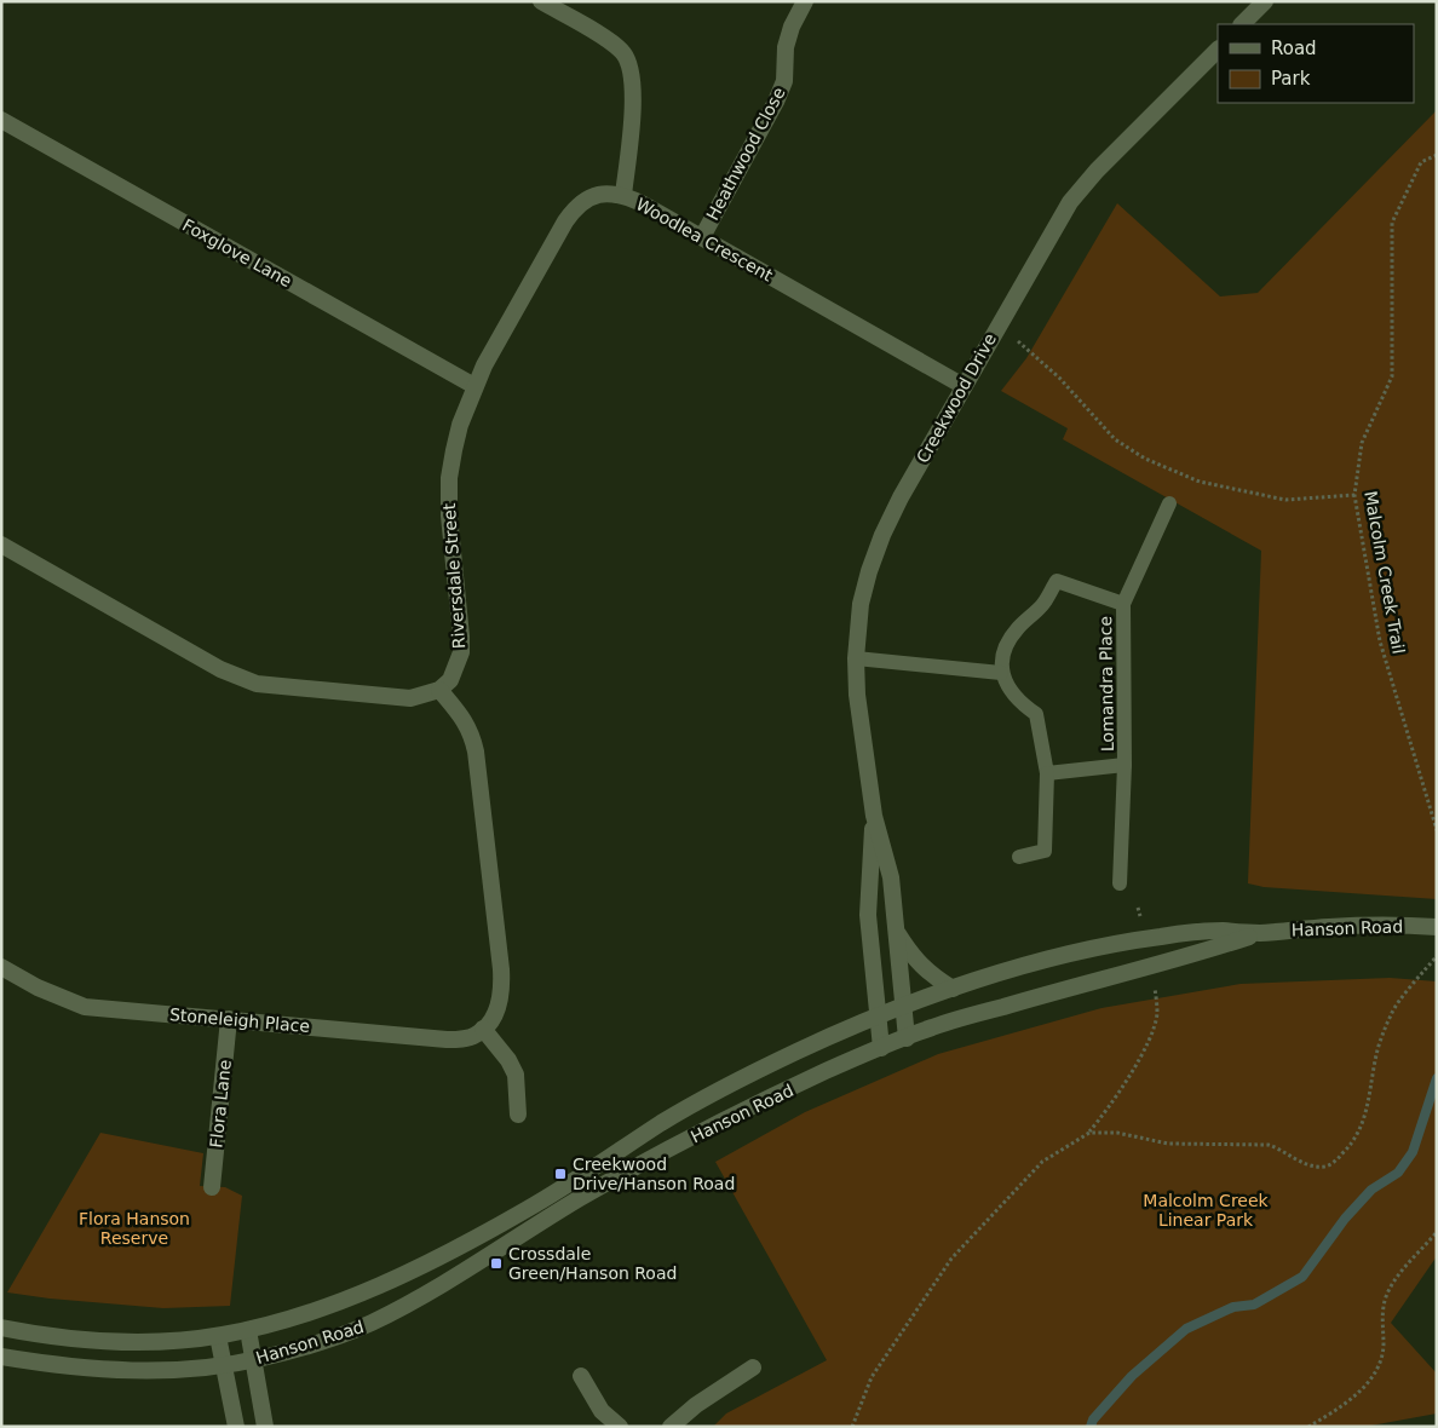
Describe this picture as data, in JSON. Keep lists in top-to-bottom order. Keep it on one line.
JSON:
{"streets":{"street":["Heathwood Close","Woodlea Crescent","Foxglove Lane","Creekwood Drive","Riversdale Street","Hanson Road","Stoneleigh Place","Flora Lane"],"lane":["Lomandra Place"],"path":["Malcolm Creek Trail"]},"crossings":[["Heathwood Close","Woodlea Crescent"],["Woodlea Crescent","Creekwood Drive"],["Woodlea Crescent","Riversdale Street"],["Foxglove Lane","Riversdale Street"],["Creekwood Drive","Hanson Road"],["Stoneleigh Place","Flora Lane"]],"parks":["Malcolm Creek Linear Park","Flora Hanson Reserve"],"places":{"transit":["Creekwood Drive/Hanson Road","Crossdale Green/Hanson Road"]},"legend":["Road","Park"]}
